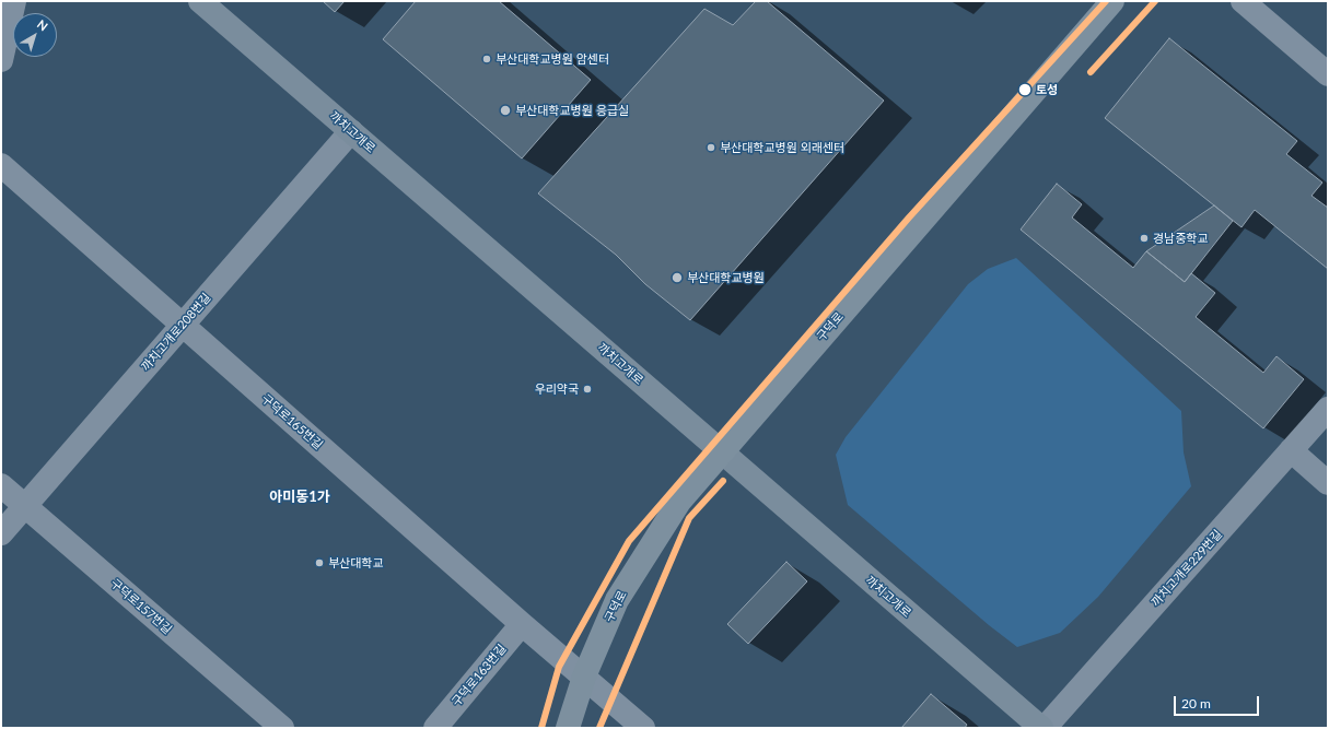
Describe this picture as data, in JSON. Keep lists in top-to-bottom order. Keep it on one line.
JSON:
{"streets":{"main road":["까치고개로","구덕로"],"street":["까치고개로208번길","구덕로165번길","까치고개로229번길","구덕로157번길","구덕로163번길"]},"crossings":[["까치고개로","구덕로"],["까치고개로","까치고개로208번길"],["구덕로","구덕로165번길"],["까치고개로208번길","구덕로165번길"],["까치고개로208번길","구덕로157번길"],["구덕로165번길","구덕로163번길"]],"districts":["아미동1가"],"places":["부산대학교병원 암센터","토성","부산대학교병원 응급실","부산대학교병원 외래센터","경남중학교","부산대학교병원","우리약국","부산대학교"],"scale_bar":"20 m","north":"top right"}
